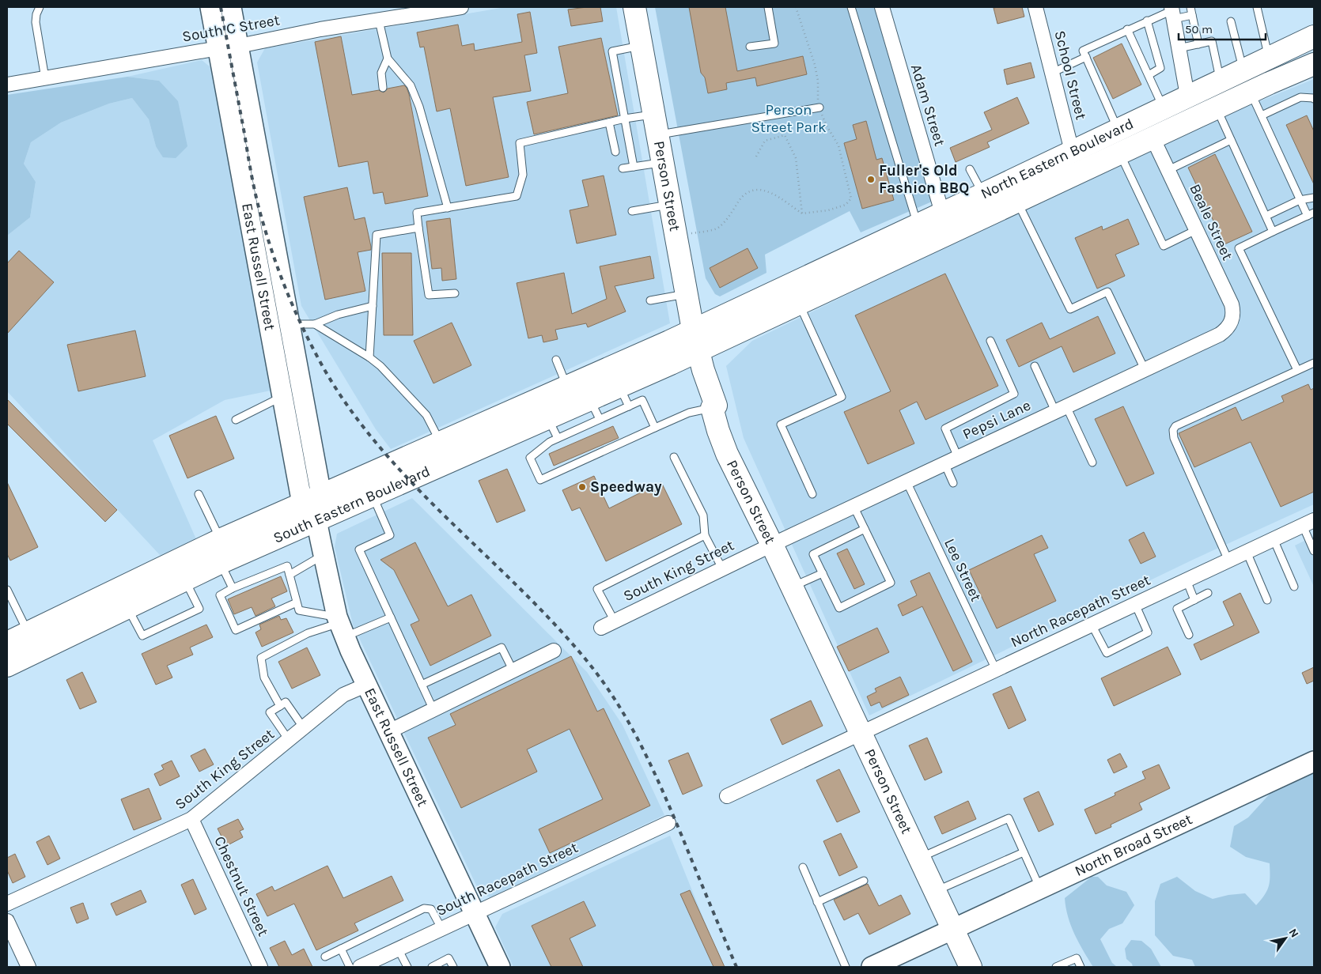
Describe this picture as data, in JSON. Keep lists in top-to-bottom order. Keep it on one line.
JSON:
{"streets":{"main road":["North Eastern Boulevard","Person Street","East Russell Street","South Eastern Boulevard","North Broad Street"],"street":["South C Street","School Street","Adam Street","Beale Street","Pepsi Lane","South King Street","North Racepath Street","South Racepath Street","Chestnut Street"],"lane":["Lee Street"]},"crossings":[["South C Street","East Russell Street"],["School Street","North Eastern Boulevard"],["Adam Street","North Eastern Boulevard"],["North Eastern Boulevard","Person Street"],["North Eastern Boulevard","Beale Street"],["North Eastern Boulevard","South Eastern Boulevard"],["Person Street","Pepsi Lane"],["Person Street","South Eastern Boulevard"],["Person Street","South King Street"],["Person Street","North Racepath Street"],["Person Street","North Broad Street"],["Beale Street","Pepsi Lane"],["East Russell Street","South Eastern Boulevard"],["East Russell Street","South King Street"],["East Russell Street","South Racepath Street"],["Pepsi Lane","Lee Street"],["Pepsi Lane","South King Street"],["Lee Street","North Racepath Street"],["South King Street","Chestnut Street"]],"parks":["Person Street Park"],"places":["Fuller's Old Fashion BBQ","Speedway"],"scale_bar":"50 m","north":"top right"}
